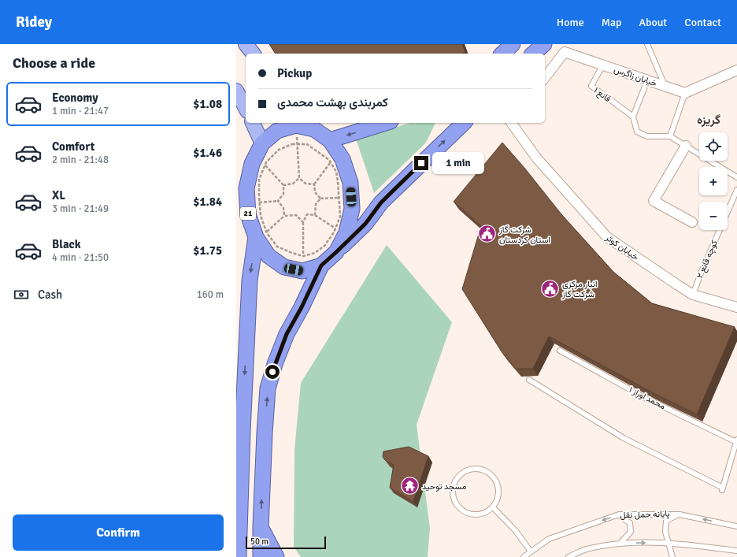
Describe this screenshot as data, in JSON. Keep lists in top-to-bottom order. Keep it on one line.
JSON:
{"streets":{"highway":["21"],"street":["خیابان زاگرس","خیابان کوثر"],"lane":["قانع ۱","کوچه قانع ۲","محمد اوراز ۱","پایانه حمل نقل"]},"crossings":[["خیابان زاگرس","قانع ۱"],["خیابان کوثر","کوچه قانع ۲"]],"districts":["گریزه"],"places":{"public building":["شرکت گاز استان کردستان","انبار مرکزی شرکت گاز"],"temple":["مسجد توحید"]},"scale_bar":"50 m","page":{"header":"Ridey","nav":["Home","Map","About","Contact"],"heading":"Choose a ride","banner":["Pickup","کمربندی بهشت محمدی"],"list":[{"name":"Economy","note":"1 min · 21:47","value":"$1.08"},{"name":"Comfort","note":"2 min · 21:48","value":"$1.46"},{"name":"XL","note":"3 min · 21:49","value":"$1.84"},{"name":"Black","note":"4 min · 21:50","value":"$1.75"}],"map_buttons":["+","−"],"bubble":"1 min","pay":["Cash","160 m"],"buttons":"Confirm","scale":"50 m"}}
